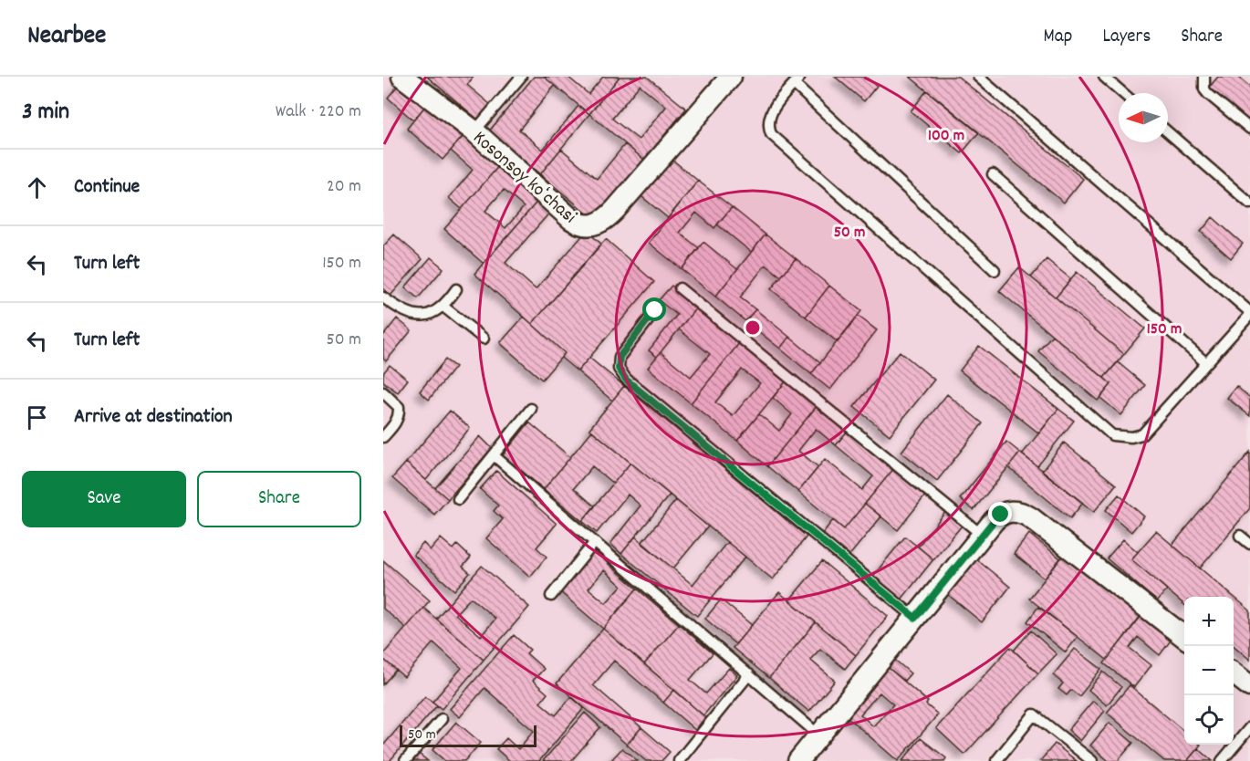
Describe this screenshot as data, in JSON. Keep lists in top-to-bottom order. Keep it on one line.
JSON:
{"streets":{"street":["Kosonsoy koʻchasi"]},"scale_bar":"50 m","north":"left","page":{"header":"Nearbee","nav":["Map","Layers","Share"],"heading":["3 min","Walk · 220 m"],"list":[["Continue","20 m"],["Turn left","150 m"],["Turn left","50 m"],"Arrive at destination"],"buttons":["Save","Share"],"map_buttons":["+","−"],"scale":"50 m"},"rings":["100 m","50 m","150 m"]}
